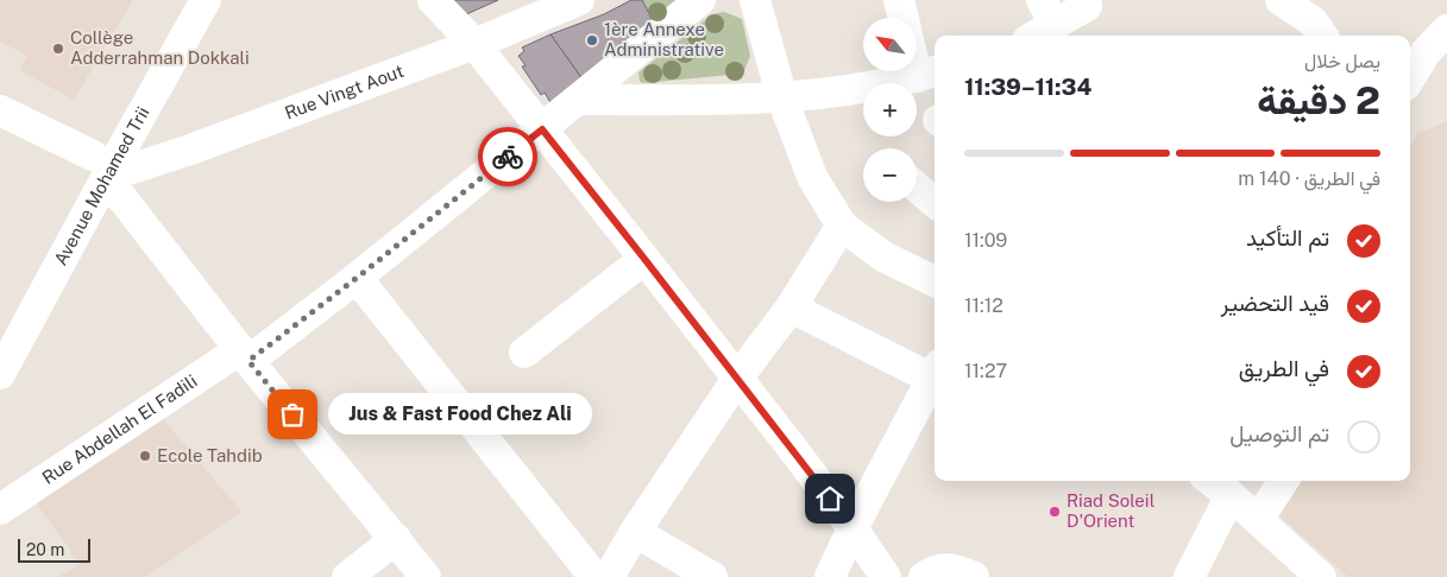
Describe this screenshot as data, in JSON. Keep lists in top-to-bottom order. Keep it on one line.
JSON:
{"streets":{"street":["Rue Vingt Aout","Avenue Mohamed Trii","Rue Abdellah El Fadili"]},"crossings":[["Rue Vingt Aout","Avenue Mohamed Trii"]],"places":["1ère Annexe Administrative","Collège Adderrahman Dokkali","Jus & Fast Food Chez Ali","Ecole Tahdib","Riad Soleil D'Orient"],"scale_bar":"20 m","north":"top left","page":{"map_buttons":["+","−"],"heading":["2 دقيقة","يصل خلال","11:34–11:39"],"bar":"في الطريق · 140 m","list":[["تم التأكيد","11:09"],["قيد التحضير","11:12"],["في الطريق","11:27"],"تم التوصيل"],"bubble":"Jus & Fast Food Chez Ali","scale":"20 m"}}
